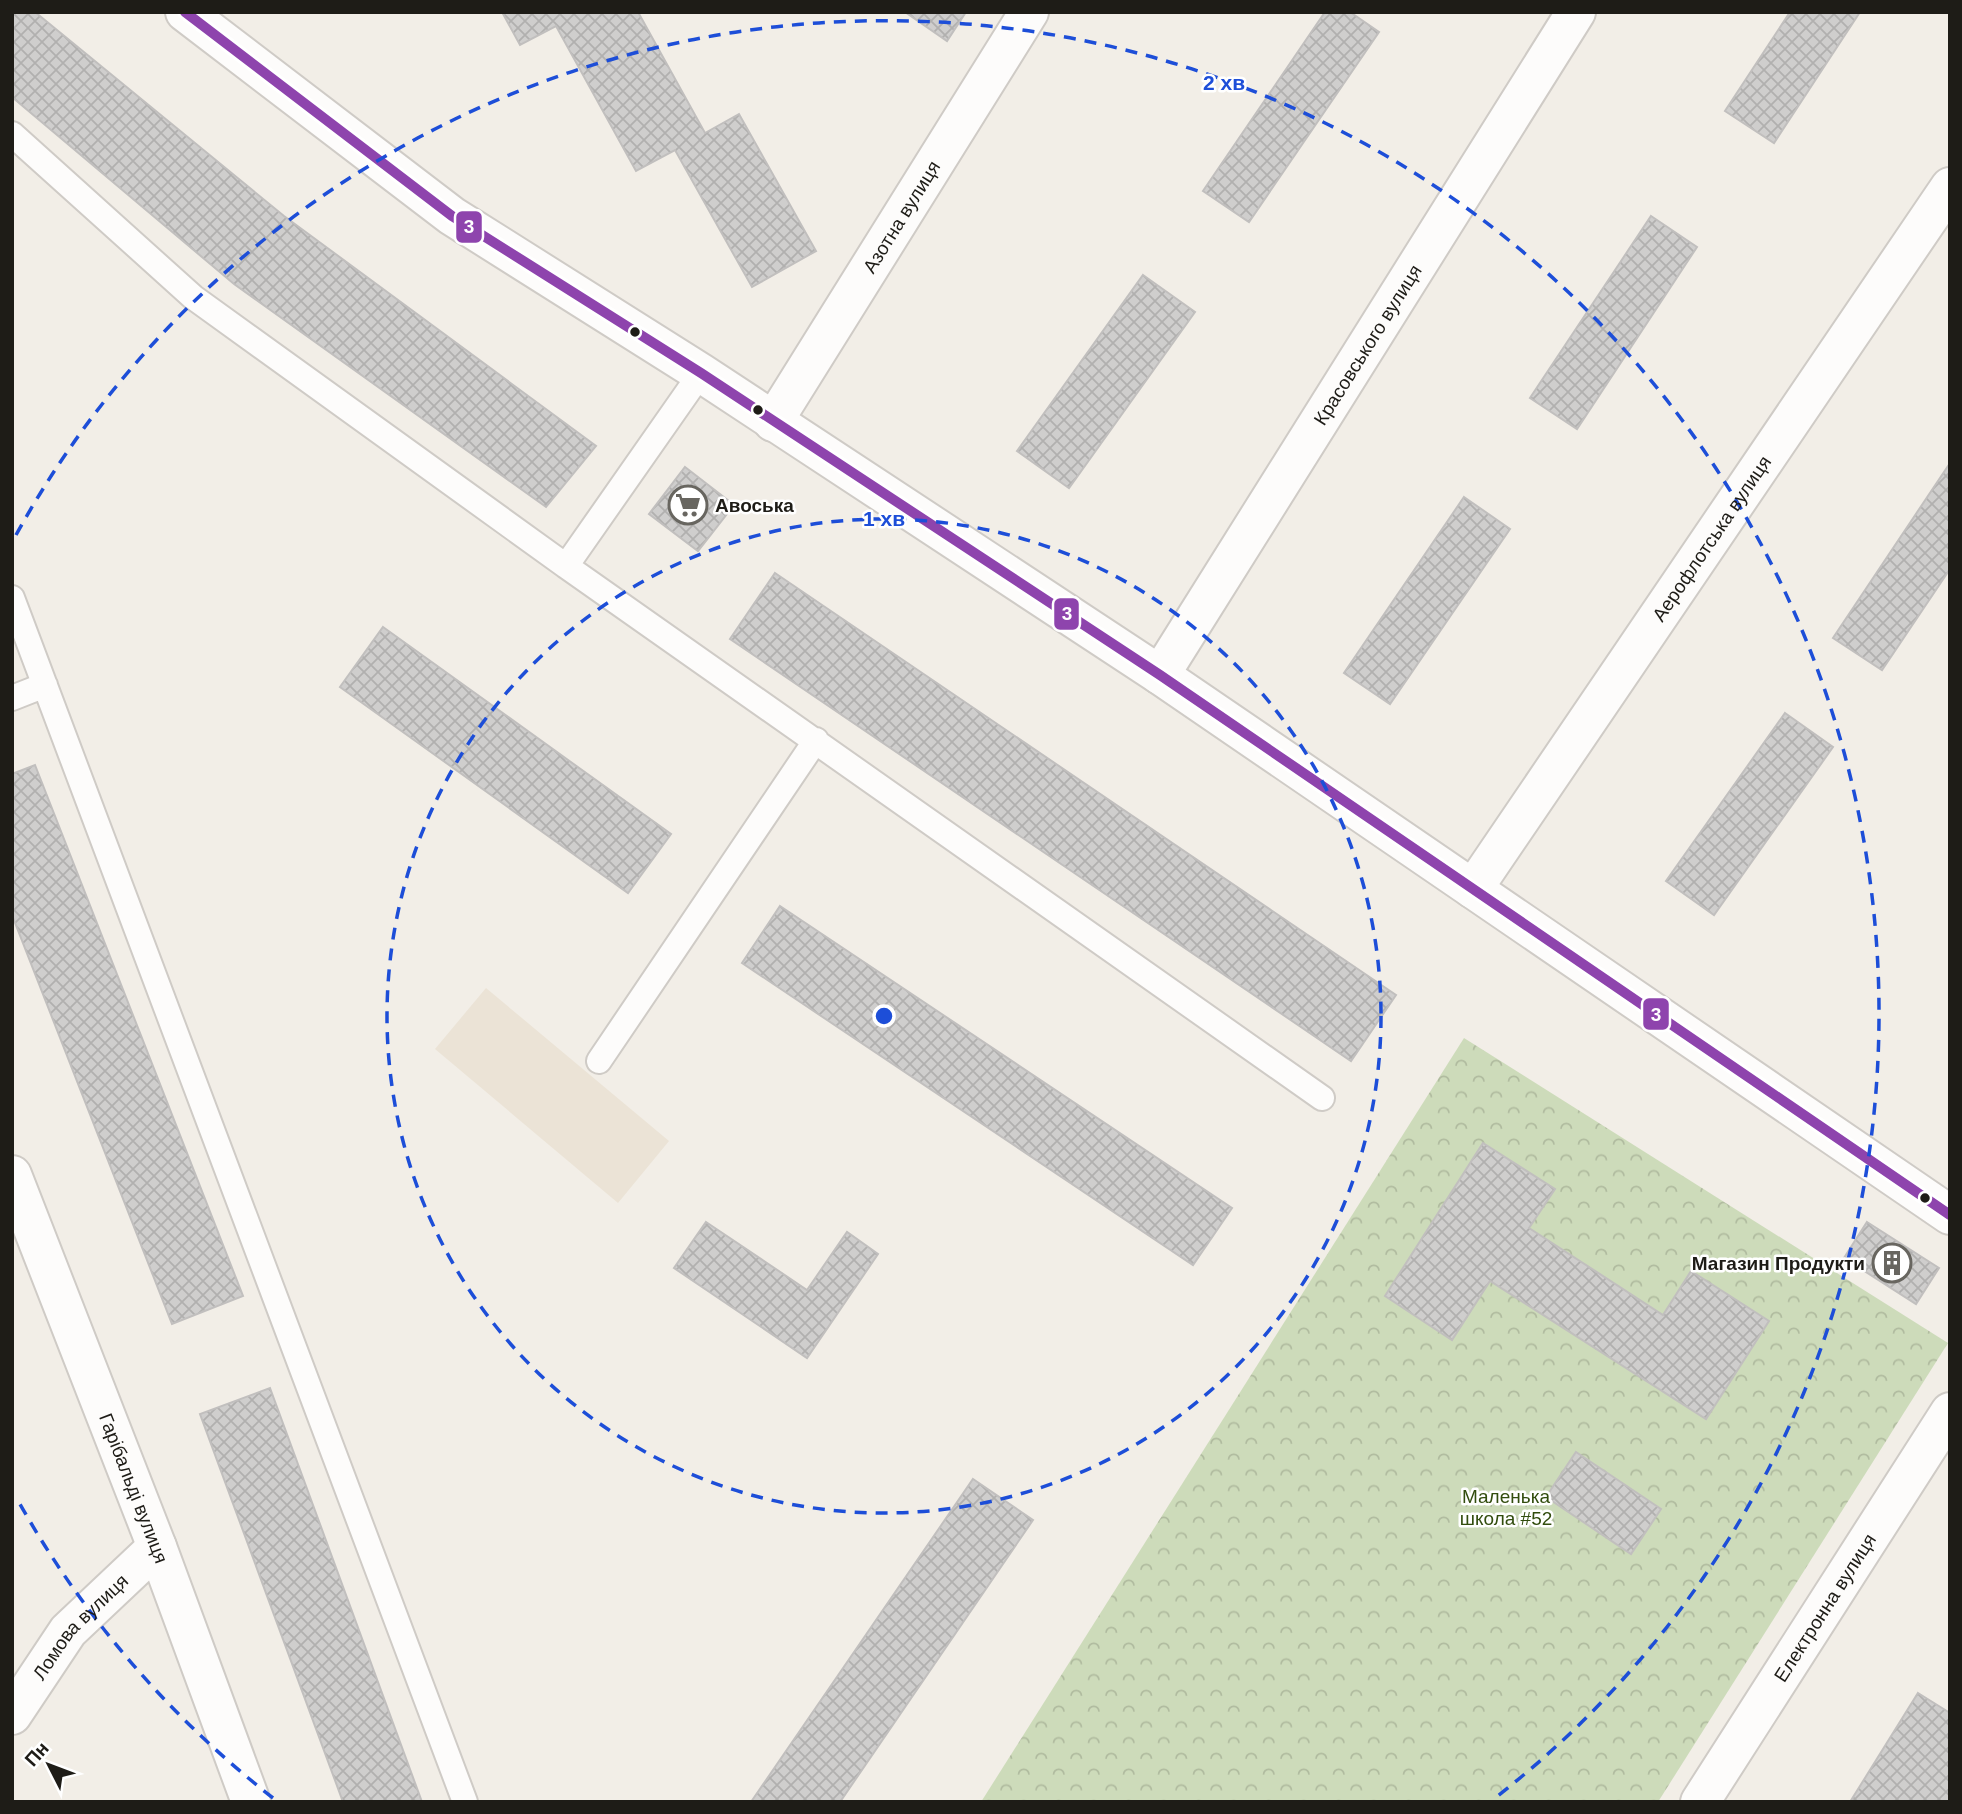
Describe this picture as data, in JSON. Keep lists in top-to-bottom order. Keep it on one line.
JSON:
{"streets":{"street":["Азотна вулиця","Красовського вулиця","Аерофлотська вулиця","Гарібальді вулиця","Електронна вулиця","Ломова вулиця"]},"crossings":[["Гарібальді вулиця","Ломова вулиця"]],"parks":["Маленька школа #52"],"places":{"supermarket":["Авоська"],"building":["Магазин Продукти"]},"lines":["transit line 3"],"north":"top left","rings":["2 хв","1 хв"]}
